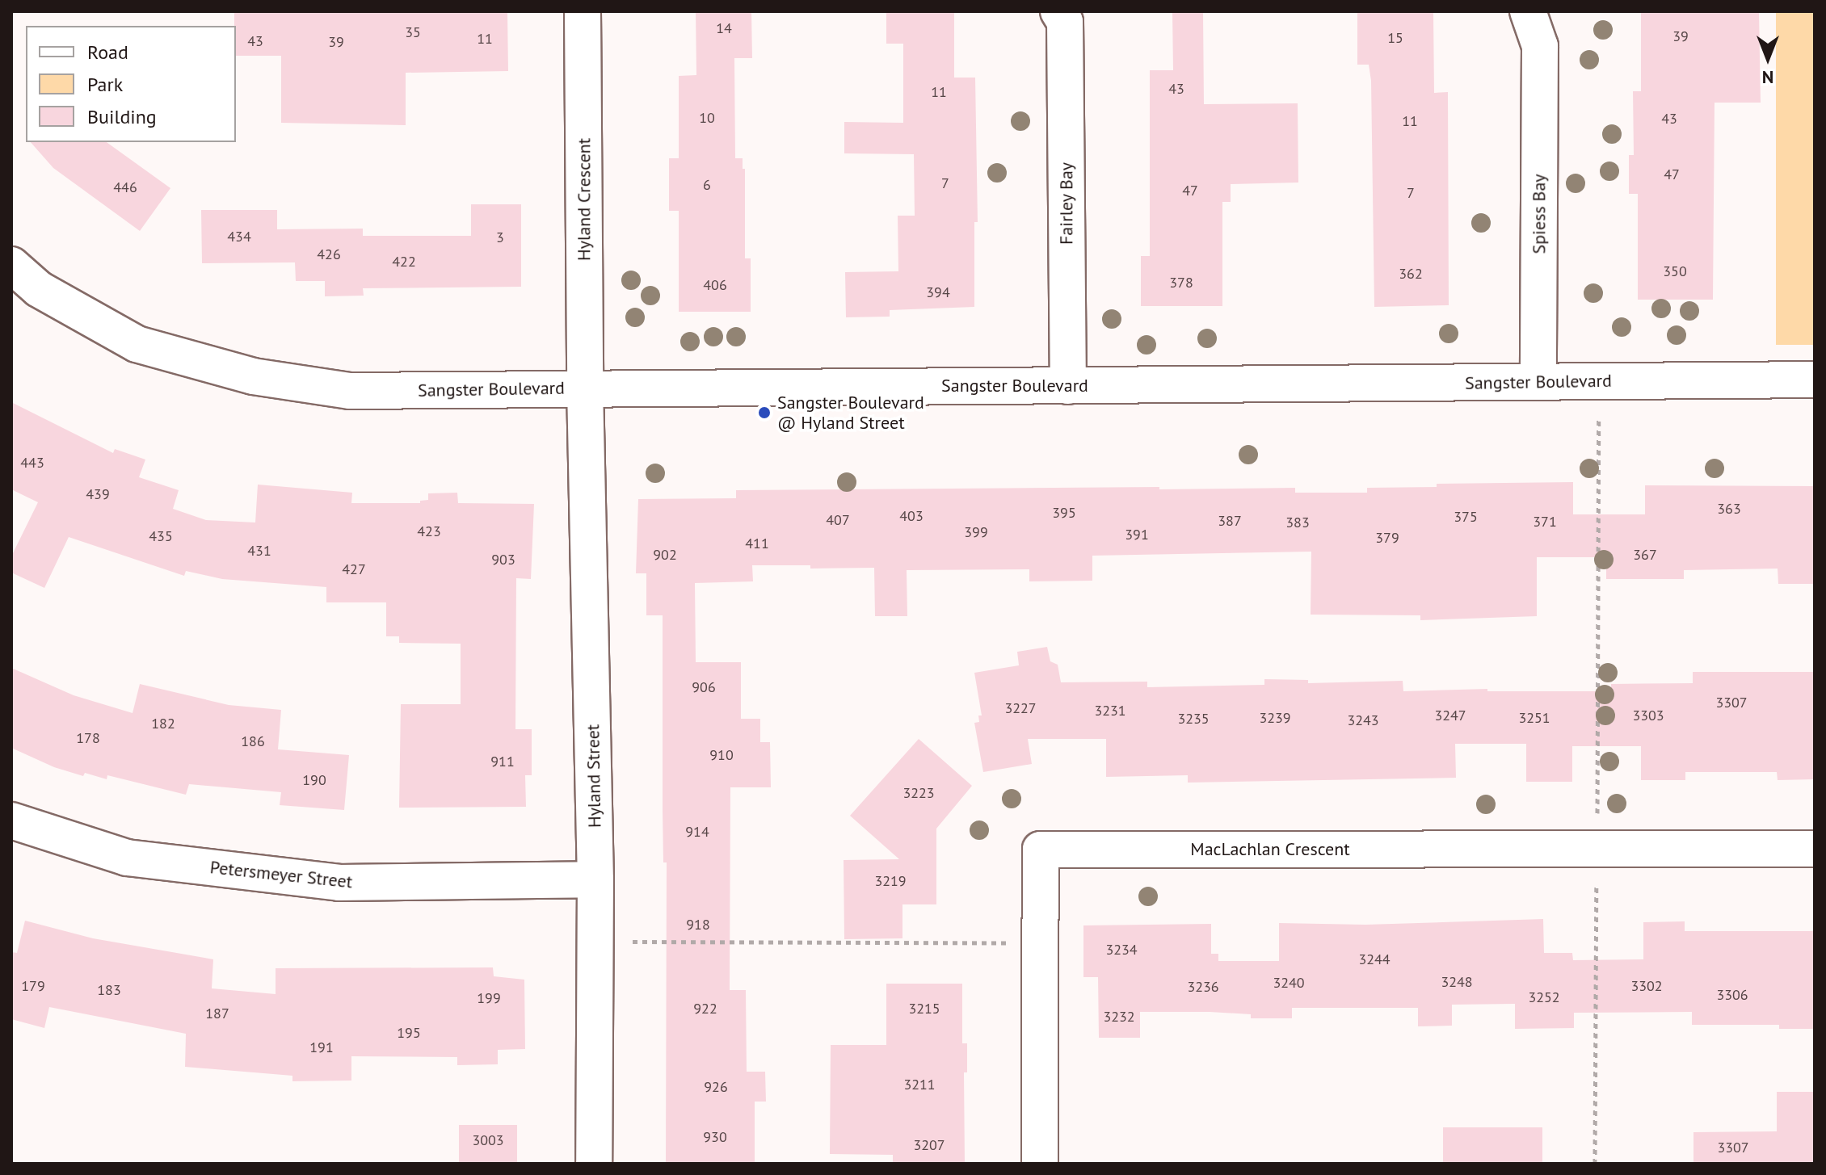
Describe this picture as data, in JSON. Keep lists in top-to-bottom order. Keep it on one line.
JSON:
{"streets":{"street":["Hyland Crescent","Fairley Bay","Spiess Bay","Sangster Boulevard","Hyland Street","MacLachlan Crescent","Petersmeyer Street"]},"crossings":[["Hyland Crescent","Sangster Boulevard"],["Hyland Crescent","Hyland Street"],["Fairley Bay","Sangster Boulevard"],["Spiess Bay","Sangster Boulevard"],["Sangster Boulevard","Hyland Street"],["Hyland Street","Petersmeyer Street"]],"places":["Sangster Boulevard @ Hyland Street"],"house_numbers":["14","35","39","15","11","43","39","43","11","10","43","11","47","7","6","446","47","7","434","3","426","422","350","362","378","406","394","443","439","363","395","403","375","407","387","371","383","423","399","391","435","379","411","431","902","367","903","427","906","3307","3227","3231","3247","3303","3239","3251","3235","3243","182","178","186","910","911","190","3223","914","3219","918","3234","3244","3248","3240","179","3302","3236","183","3306","3252","199","922","3215","187","3232","195","191","3211","926","930","3003","3207","3307"],"legend":["Road","Park","Building"],"north":"bottom"}
